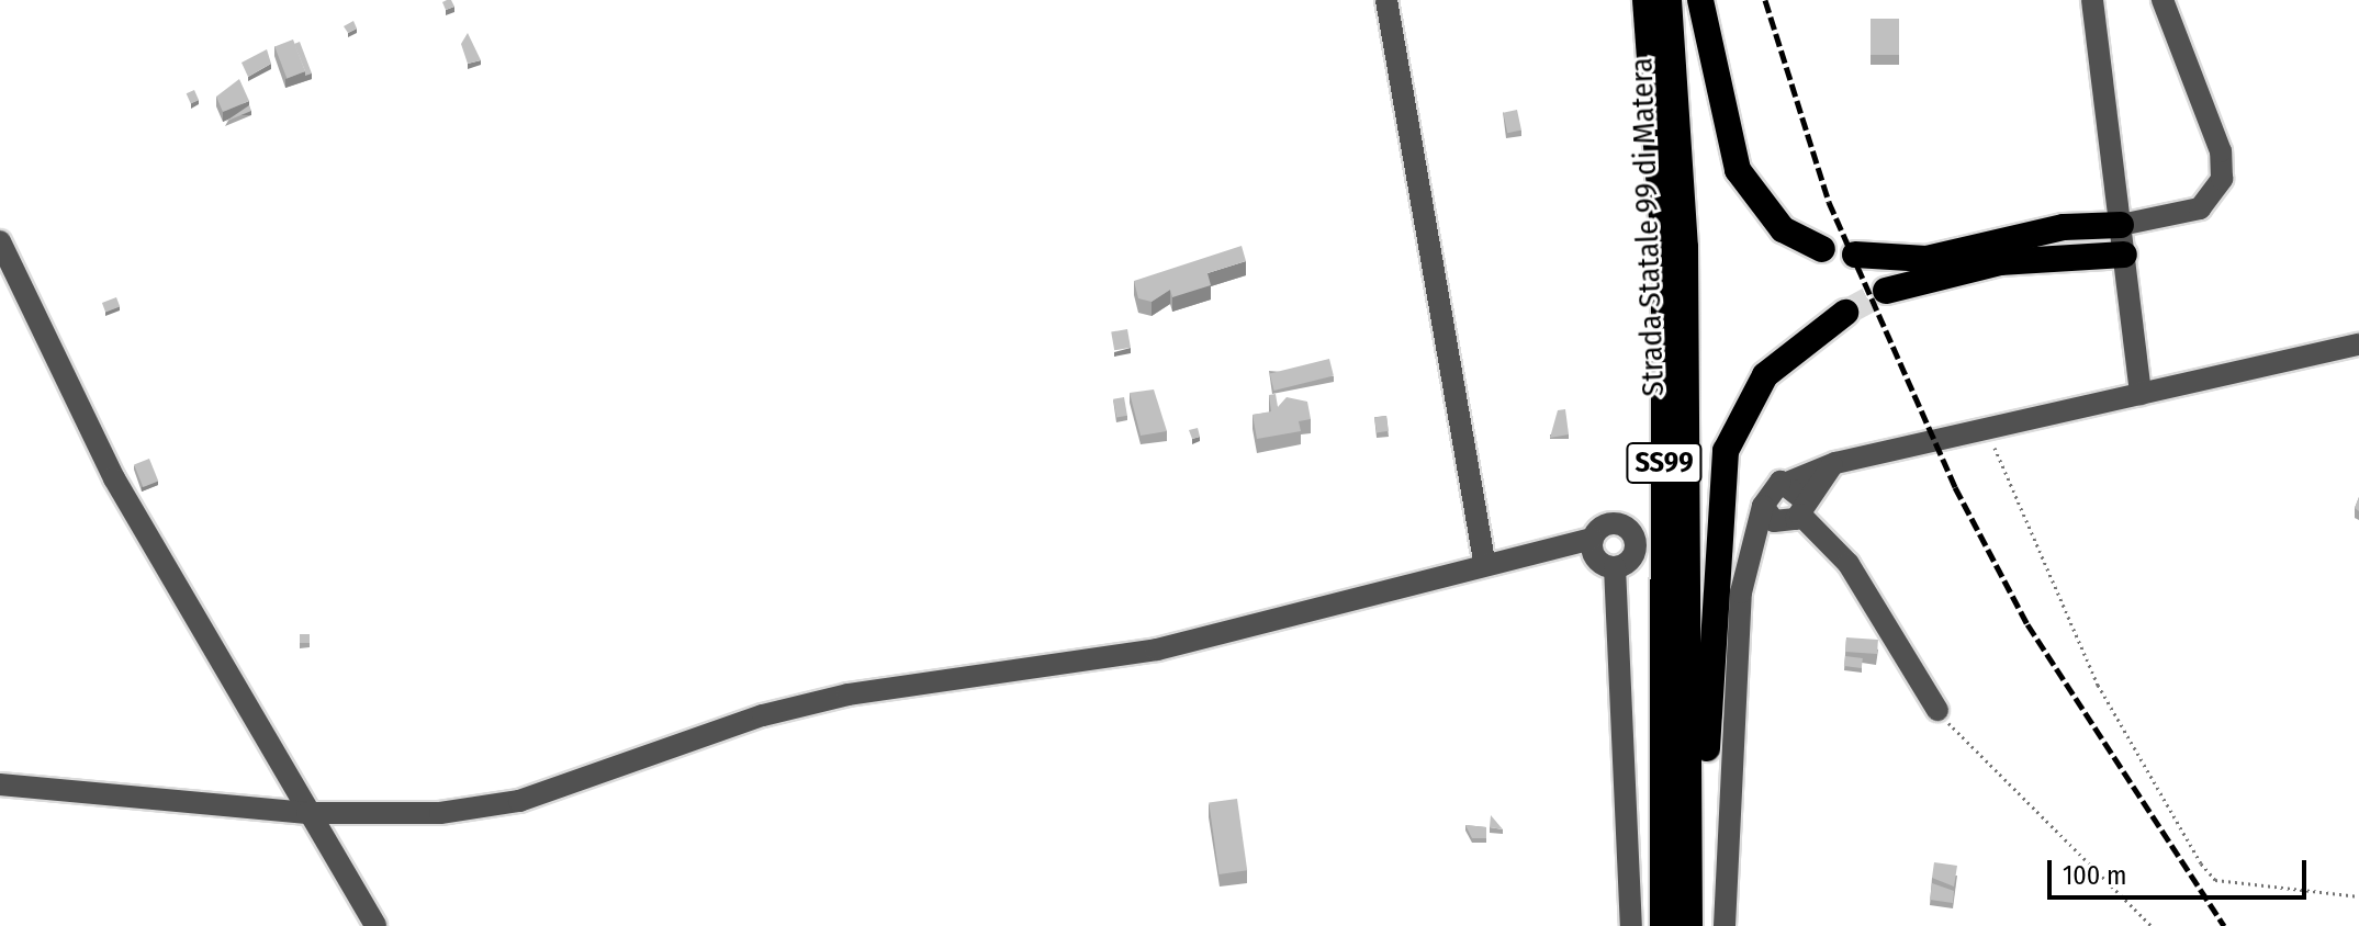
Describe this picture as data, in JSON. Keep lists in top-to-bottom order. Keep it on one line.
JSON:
{"streets":{"highway":["Strada Statale 99 di Matera","SS99"]},"scale_bar":"100 m"}
